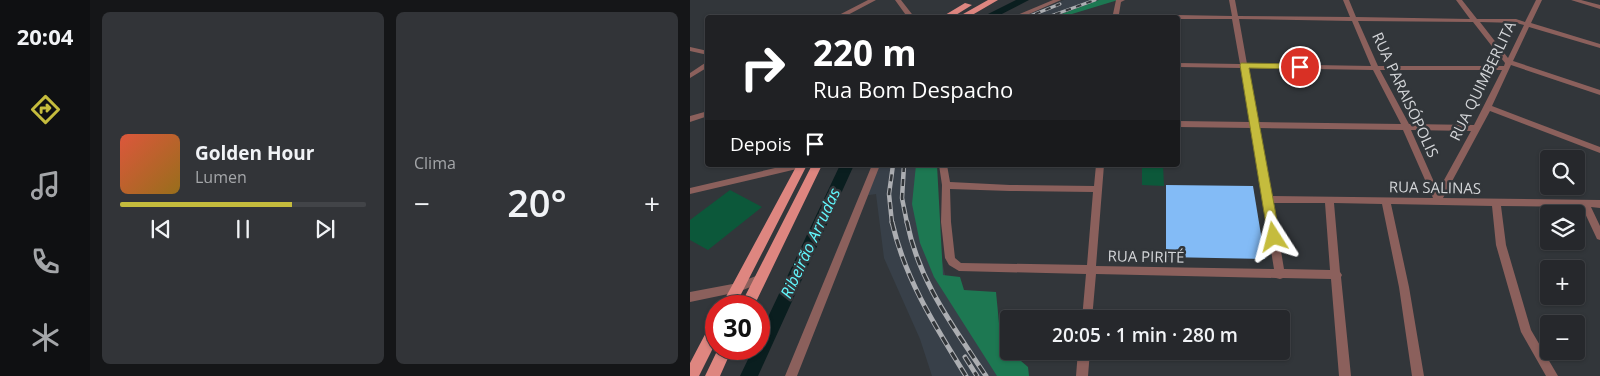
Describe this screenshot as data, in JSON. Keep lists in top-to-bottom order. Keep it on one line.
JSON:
{"streets":{"street":["RUA QUIMBERLITA","RUA PARAISÓPOLIS","RUA SALINAS","RUA PIRITÉ"]},"crossings":[["RUA QUIMBERLITA","RUA PARAISÓPOLIS"],["RUA QUIMBERLITA","RUA SALINAS"],["RUA PARAISÓPOLIS","RUA SALINAS"]],"water":["Ribeirão Arrudas"],"page":{"tabs":"20:04","tile":"Clima","turn":["220 m","Rua Bom Despacho"],"then":"Depois","song":["Golden Hour","Lumen"],"map_buttons":["+","−"],"heat":["−","20°","+"],"limit":"30","trip":"20:05 · 1 min · 280 m"}}
